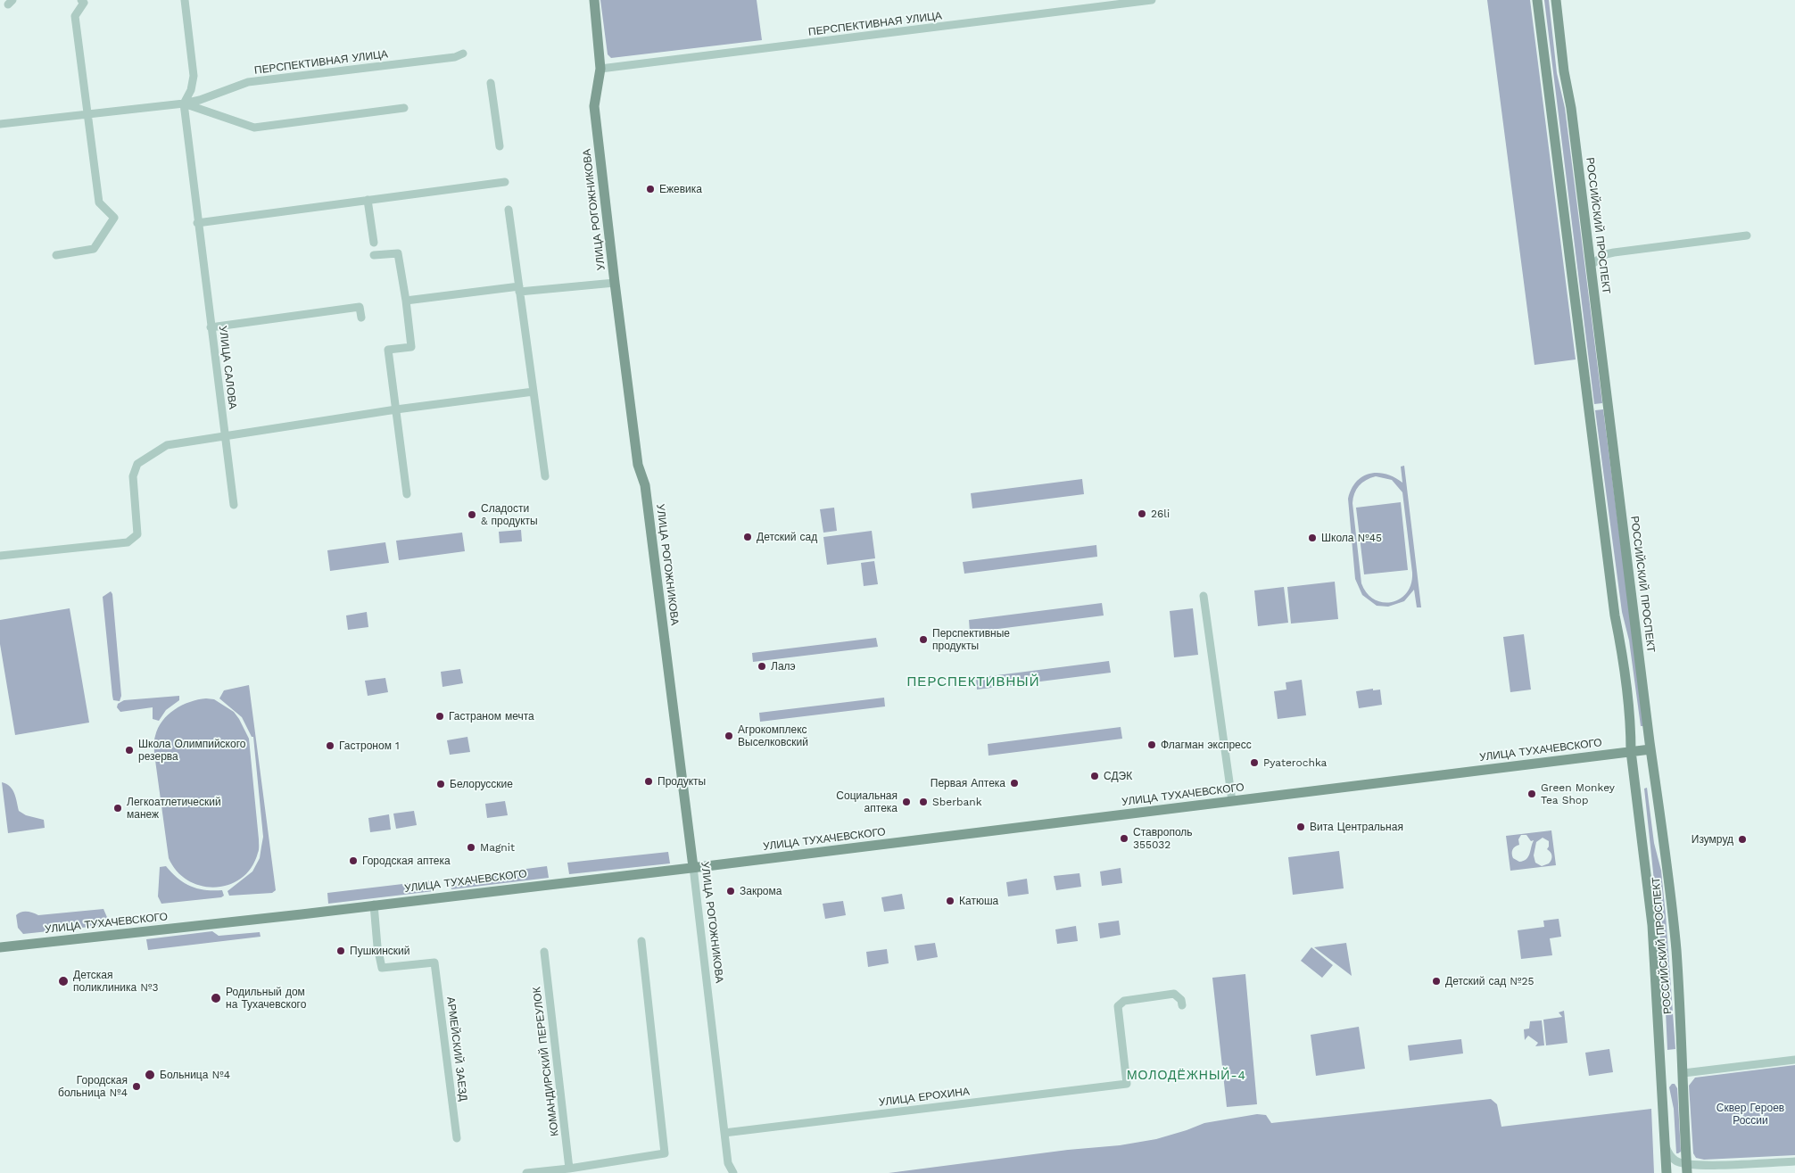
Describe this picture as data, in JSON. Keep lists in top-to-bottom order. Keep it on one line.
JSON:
{"streets":{"main road":["УЛИЦА РОГОЖНИКОВА","РОССИЙСКИЙ ПРОСПЕКТ","УЛИЦА ТУХАЧЕВСКОГО"],"street":["ПЕРСПЕКТИВНАЯ УЛИЦА","УЛИЦА САЛОВА","АРМЕЙСКИЙ ЗАЕЗД","КОМАНДИРСКИЙ ПЕРЕУЛОК","УЛИЦА ЕРОХИНА"]},"crossings":[["ПЕРСПЕКТИВНАЯ УЛИЦА","УЛИЦА РОГОЖНИКОВА"],["ПЕРСПЕКТИВНАЯ УЛИЦА","УЛИЦА САЛОВА"],["УЛИЦА РОГОЖНИКОВА","УЛИЦА ТУХАЧЕВСКОГО"],["УЛИЦА РОГОЖНИКОВА","УЛИЦА ЕРОХИНА"],["РОССИЙСКИЙ ПРОСПЕКТ","УЛИЦА ТУХАЧЕВСКОГО"],["УЛИЦА ТУХАЧЕВСКОГО","АРМЕЙСКИЙ ЗАЕЗД"]],"districts":["ПЕРСПЕКТИВНЫЙ","МОЛОДЁЖНЫЙ-4"],"parks":["Сквер Героев России"],"places":["Ежевика","26li","Сладости & продукты","Детский сад","Школа №45","Перспективные продукты","Лалэ","Гастраном мечта","Агрокомплекс Выселковский","Флагман экспресс","Гастроном 1","Школа Олимпийского резерва","Pyaterochka","СДЭК","Продукты","Первая Аптека","Белорусские","Green Monkey Tea Shop","Социальная аптека","Sberbank","Легкоатлетический манеж","Вита Центральная","Ставрополь 355032","Изумруд","Magnit","Городская аптека","Закрома","Катюша","Пушкинский","Детская поликлиника №3","Детский сад №25","Родильный дом на Тухачевского","Больница №4","Городская больница №4"]}
